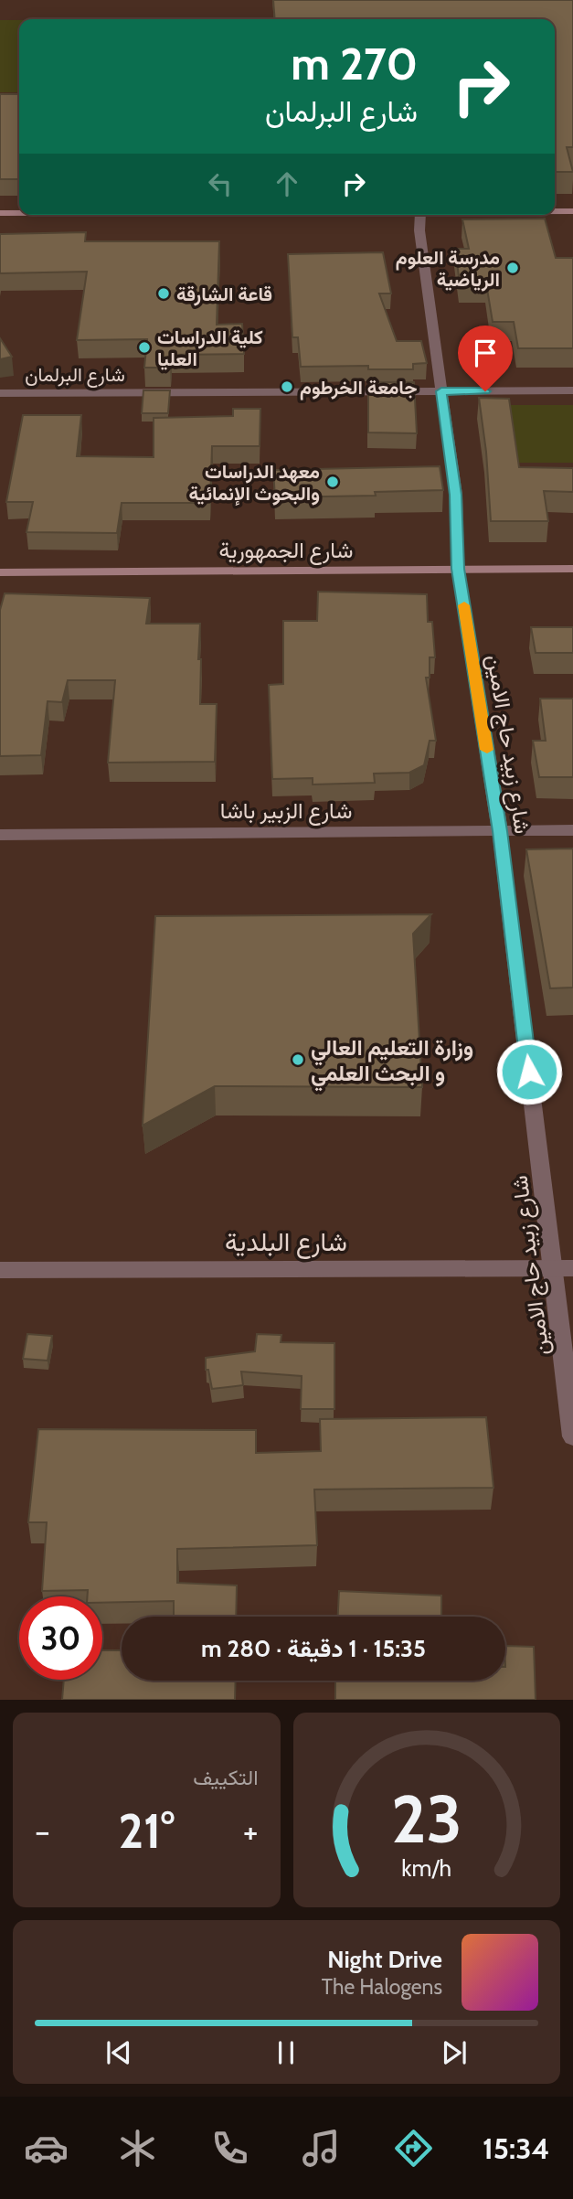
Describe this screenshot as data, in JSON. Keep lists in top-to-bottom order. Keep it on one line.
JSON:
{"streets":{"main road":["شارع الجمهورية"],"street":["شارع البرلمان","شارع زبيد حاج الامين","شارع الزبير باشا","شارع البلدية"]},"crossings":[["شارع البرلمان","شارع زبيد حاج الامين"],["شارع الجمهورية","شارع زبيد حاج الامين"],["شارع زبيد حاج الامين","شارع الزبير باشا"],["شارع زبيد حاج الامين","شارع البلدية"]],"places":["مدرسة العلوم الرياضية","قاعة الشارقة","كلية الدراسات العليا","جامعة الخرطوم","معهد الدراسات والبحوث الإنمائية","وزارة التعليم العالي و البحث العلمي"],"page":{"turn":["270 m","شارع البرلمان"],"limit":"30","trip":"15:35 · 1 دقيقة · 280 m","tile":"التكييف","heat":["−","21°","+"],"song":["Night Drive","The Halogens"],"tabs":"15:34","gauge":["23","km/h"]}}
